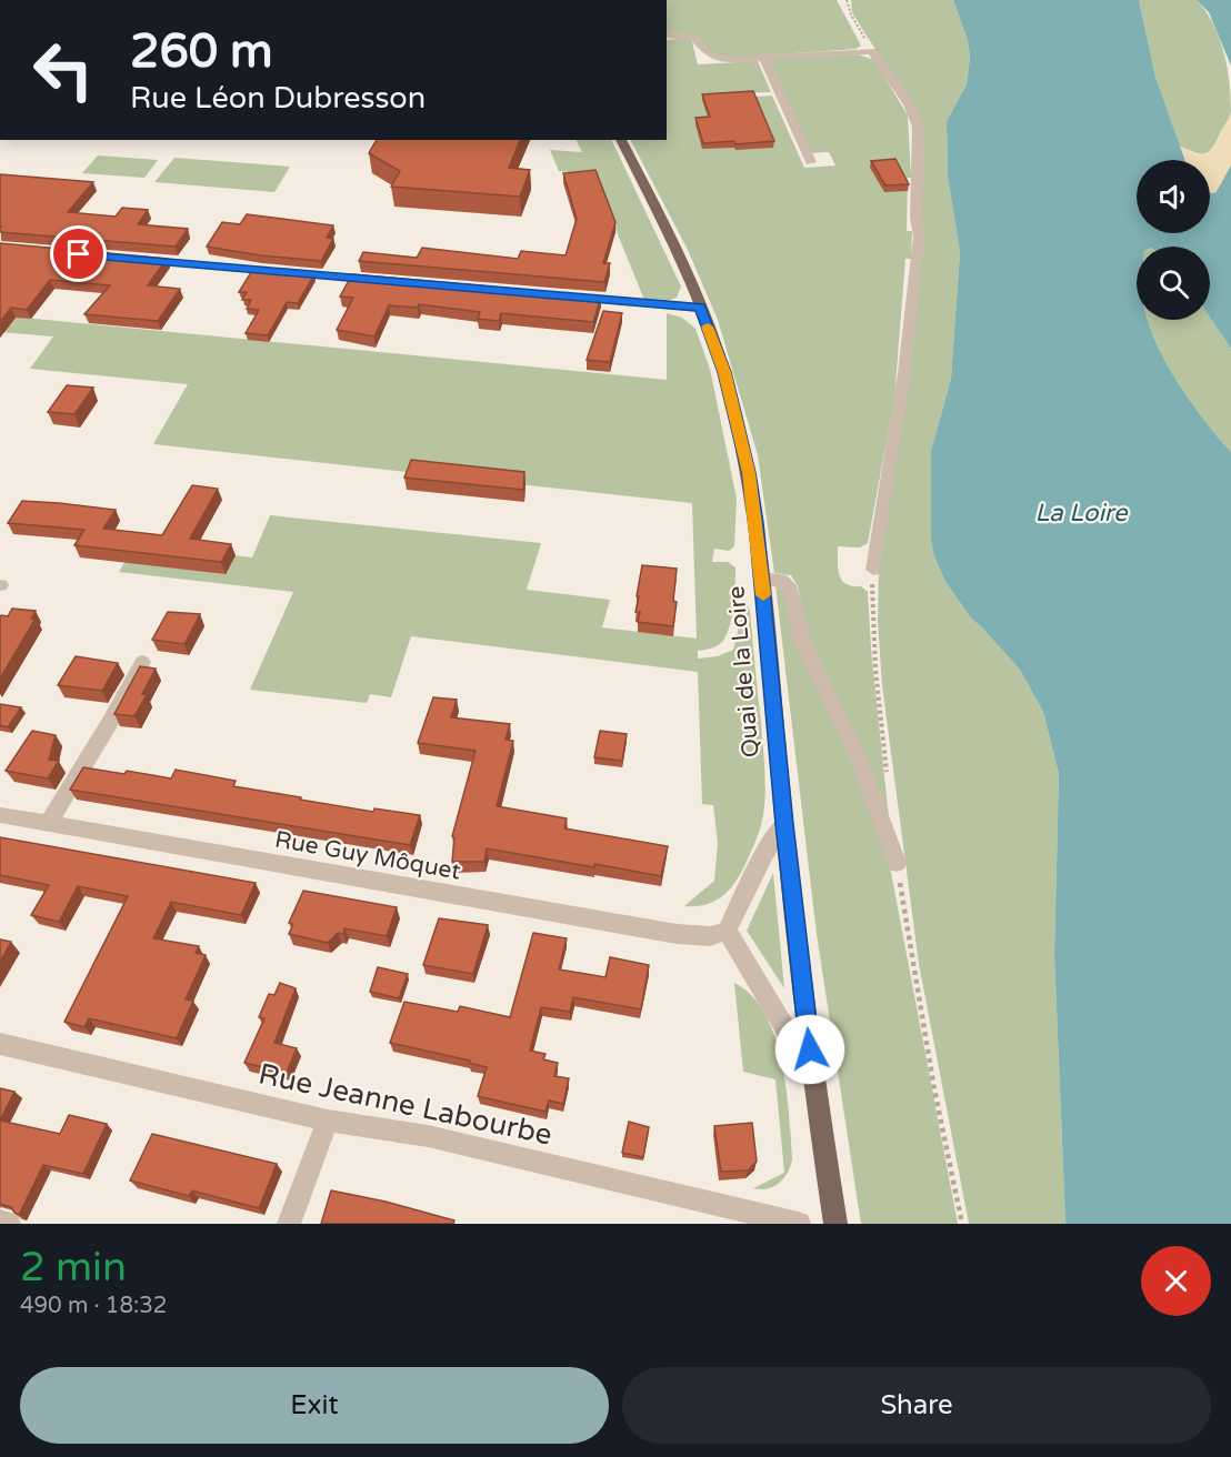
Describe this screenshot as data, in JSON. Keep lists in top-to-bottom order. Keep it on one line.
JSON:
{"streets":{"main road":["Quai de la Loire"],"street":["Rue Guy Môquet","Rue Jeanne Labourbe"]},"water":["La Loire"],"page":{"turn":["260 m","Rue Léon Dubresson"],"heading":["2 min","490 m · 18:32"],"buttons":["Exit","Share"]}}
